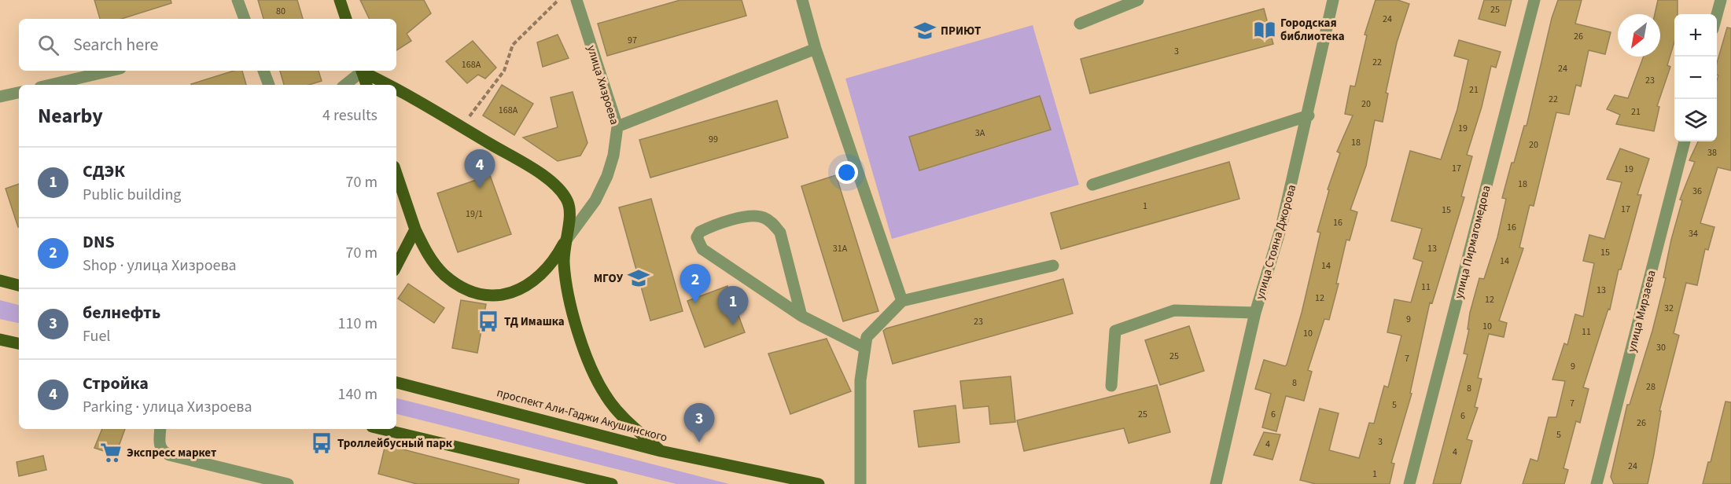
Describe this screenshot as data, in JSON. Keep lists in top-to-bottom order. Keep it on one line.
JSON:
{"streets":{"main road":["проспект Али-Гаджи Акушинского"],"street":["улица Хизроева","улица Стояна Джорова","улица Пирмагомедова","улица Мирзаева"]},"places":{"library":["Городская библиотека"],"school or university":["ПРИЮТ","МГОУ"],"bus stop":["ТД Имашка","Троллейбусный парк"],"supermarket":["Экспресс маркет"]},"house_numbers":["25","80","24","26","97","3","22","168А","24","23","21","22","20","168А","21","19","3А","99","18","20","38","17","19","18","36","1","17","15","19/1","16","16","34","31А","13","15","14","14","11","13","12","12","32","9","23","10","11","10","30","25","7","9","8","28","8","7","5","25","6","6","26","5","3","4","4","24","1"],"north":"bottom left","page":{"map_buttons":["+","−"],"search":"Search here","heading":["Nearby","4 results"],"list":[{"mark":"1","name":"СДЭК","note":"Public building","value":"70 m"},{"mark":"2","name":"DNS","note":"Shop · улица Хизроева","value":"70 m"},{"mark":"3","name":"белнефть","note":"Fuel","value":"110 m"},{"mark":"4","name":"Стройка","note":"Parking · улица Хизроева","value":"140 m"}],"pins":["4","2","1","3"]}}
